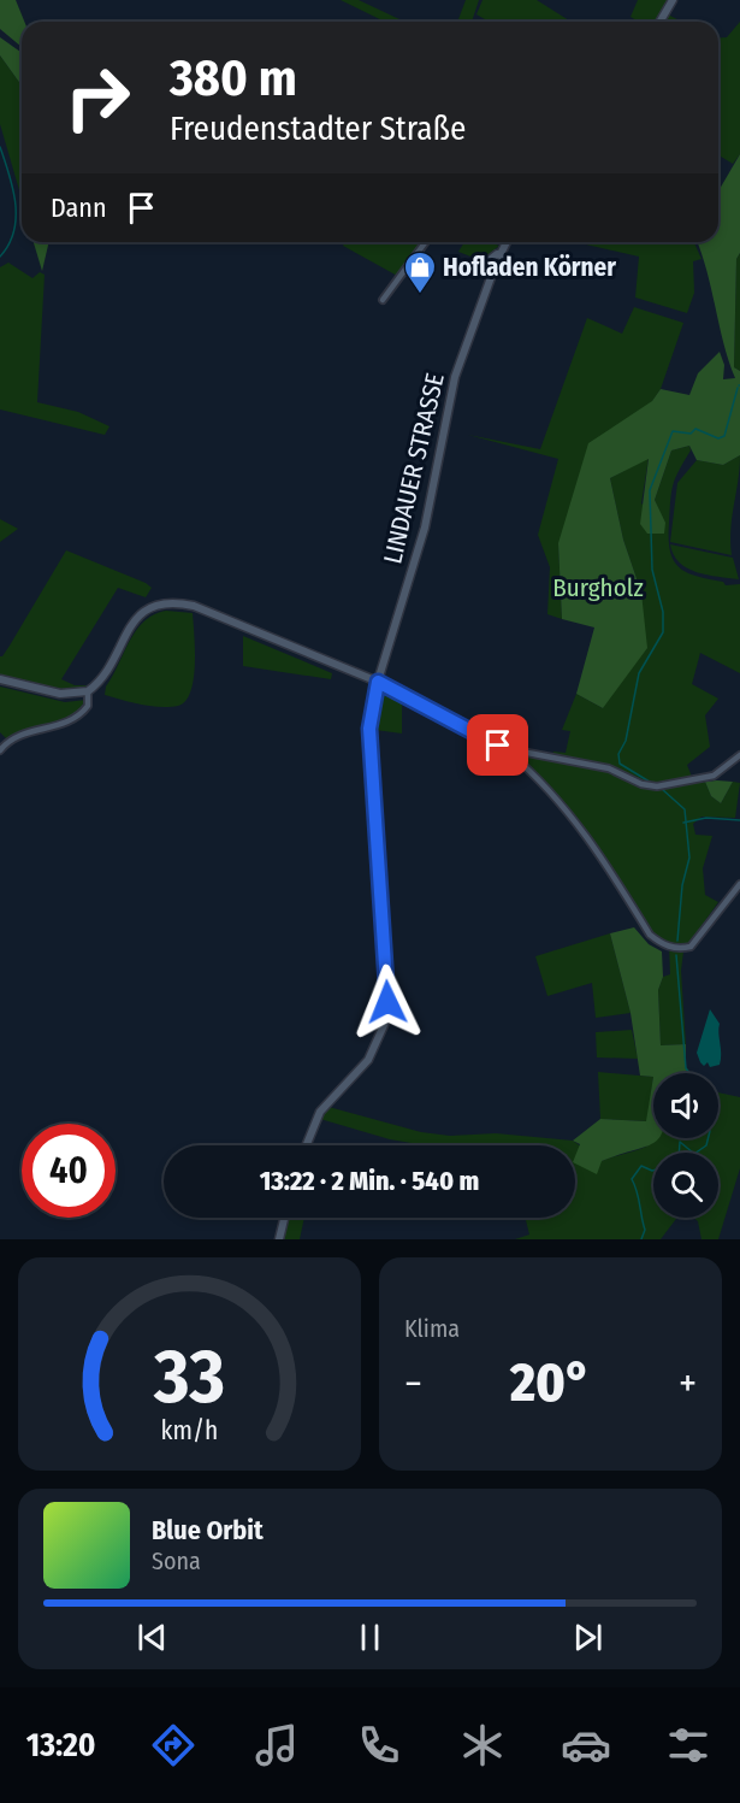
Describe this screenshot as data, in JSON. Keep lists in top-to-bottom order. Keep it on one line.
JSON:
{"streets":{"street":["LINDAUER STRASSE"]},"parks":["Burgholz"],"places":{"shop":["Hofladen Körner"]},"page":{"turn":["380 m","Freudenstadter Straße"],"then":"Dann","limit":"40","trip":"13:22 · 2 Min. · 540 m","tile":"Klima","heat":["−","20°","+"],"song":["Blue Orbit","Sona"],"tabs":"13:20","gauge":["33","km/h"]}}
